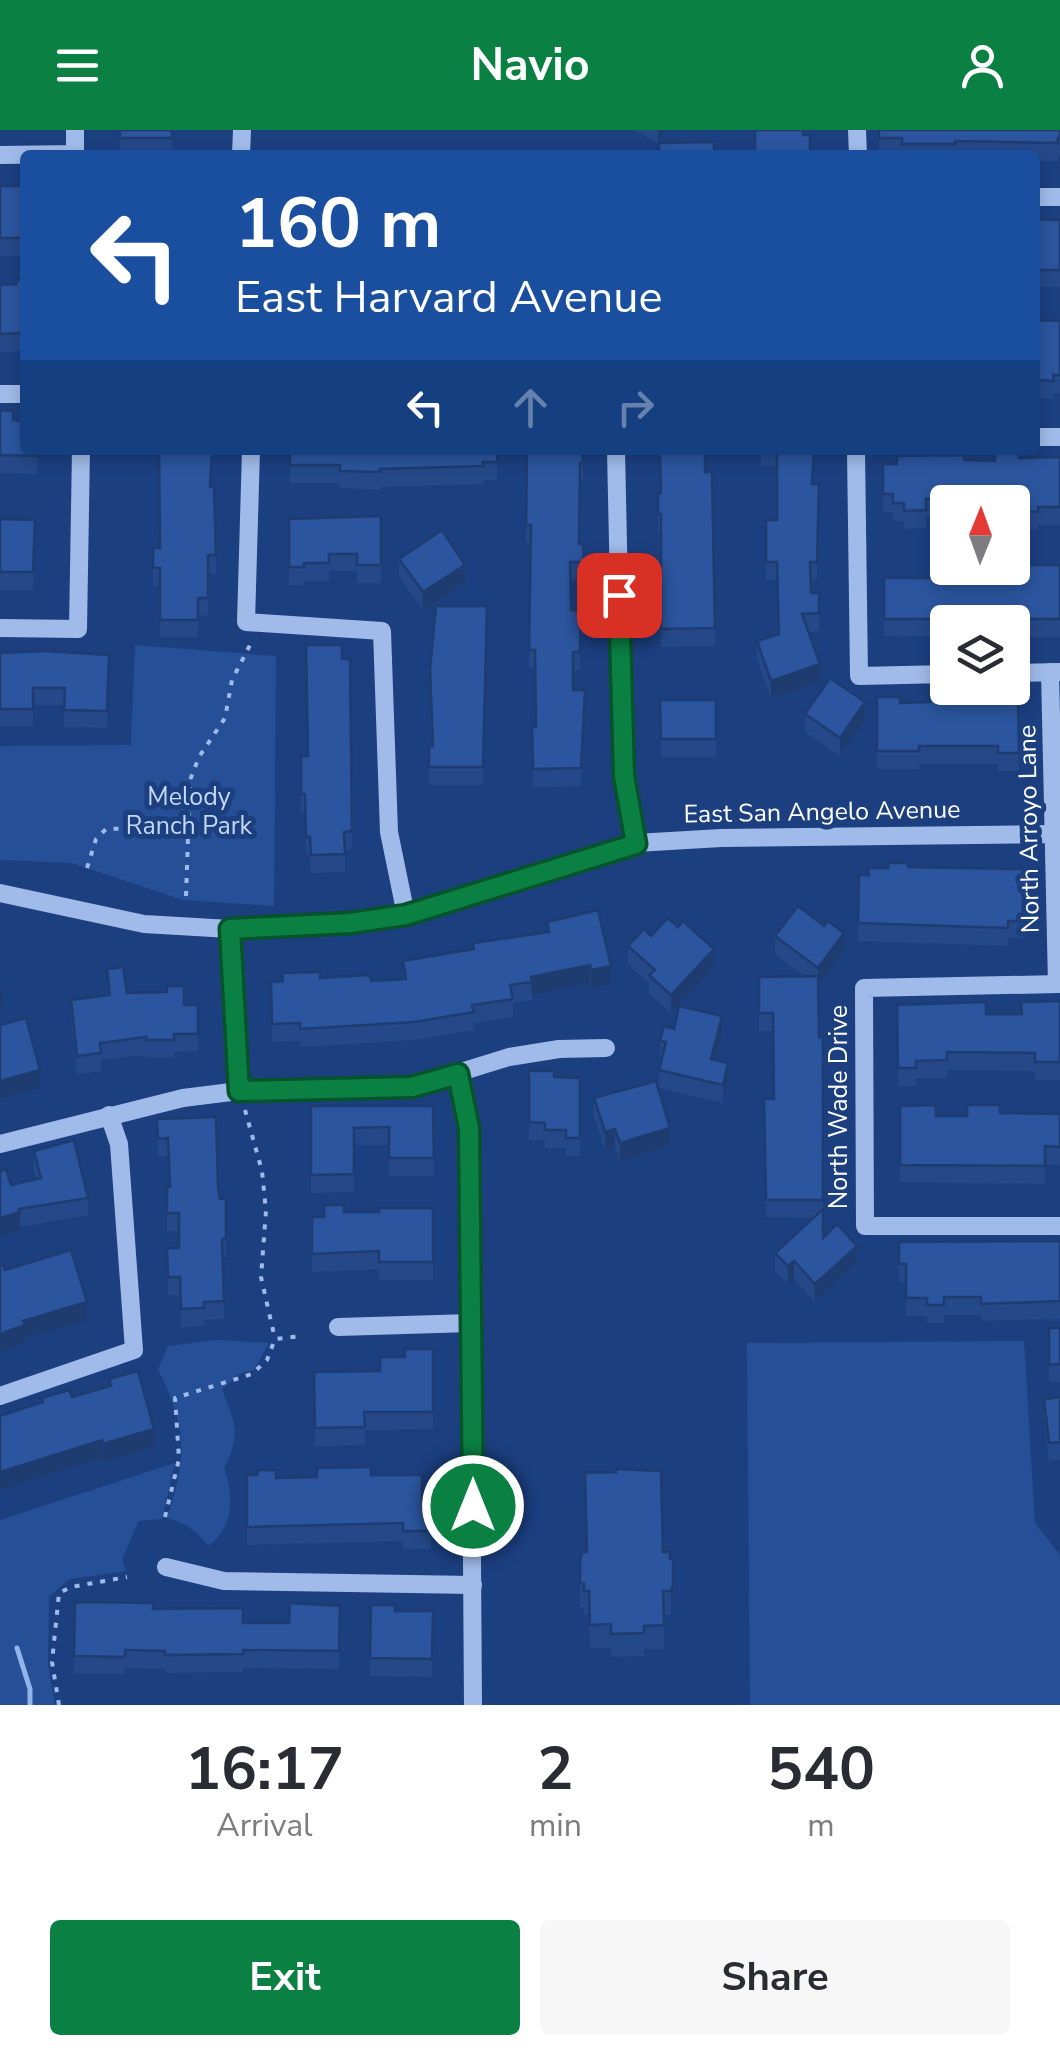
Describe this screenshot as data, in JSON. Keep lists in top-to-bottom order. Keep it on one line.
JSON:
{"streets":{"street":["East San Angelo Avenue","North Arroyo Lane","North Wade Drive"]},"crossings":[["East San Angelo Avenue","North Arroyo Lane"],["North Arroyo Lane","North Wade Drive"]],"parks":["Melody Ranch Park"],"north":"top","page":{"header":"Navio","turn":["160 m","East Harvard Avenue"],"eta":["16:17","Arrival","2","min","540","m"],"buttons":["Exit","Share"]}}
